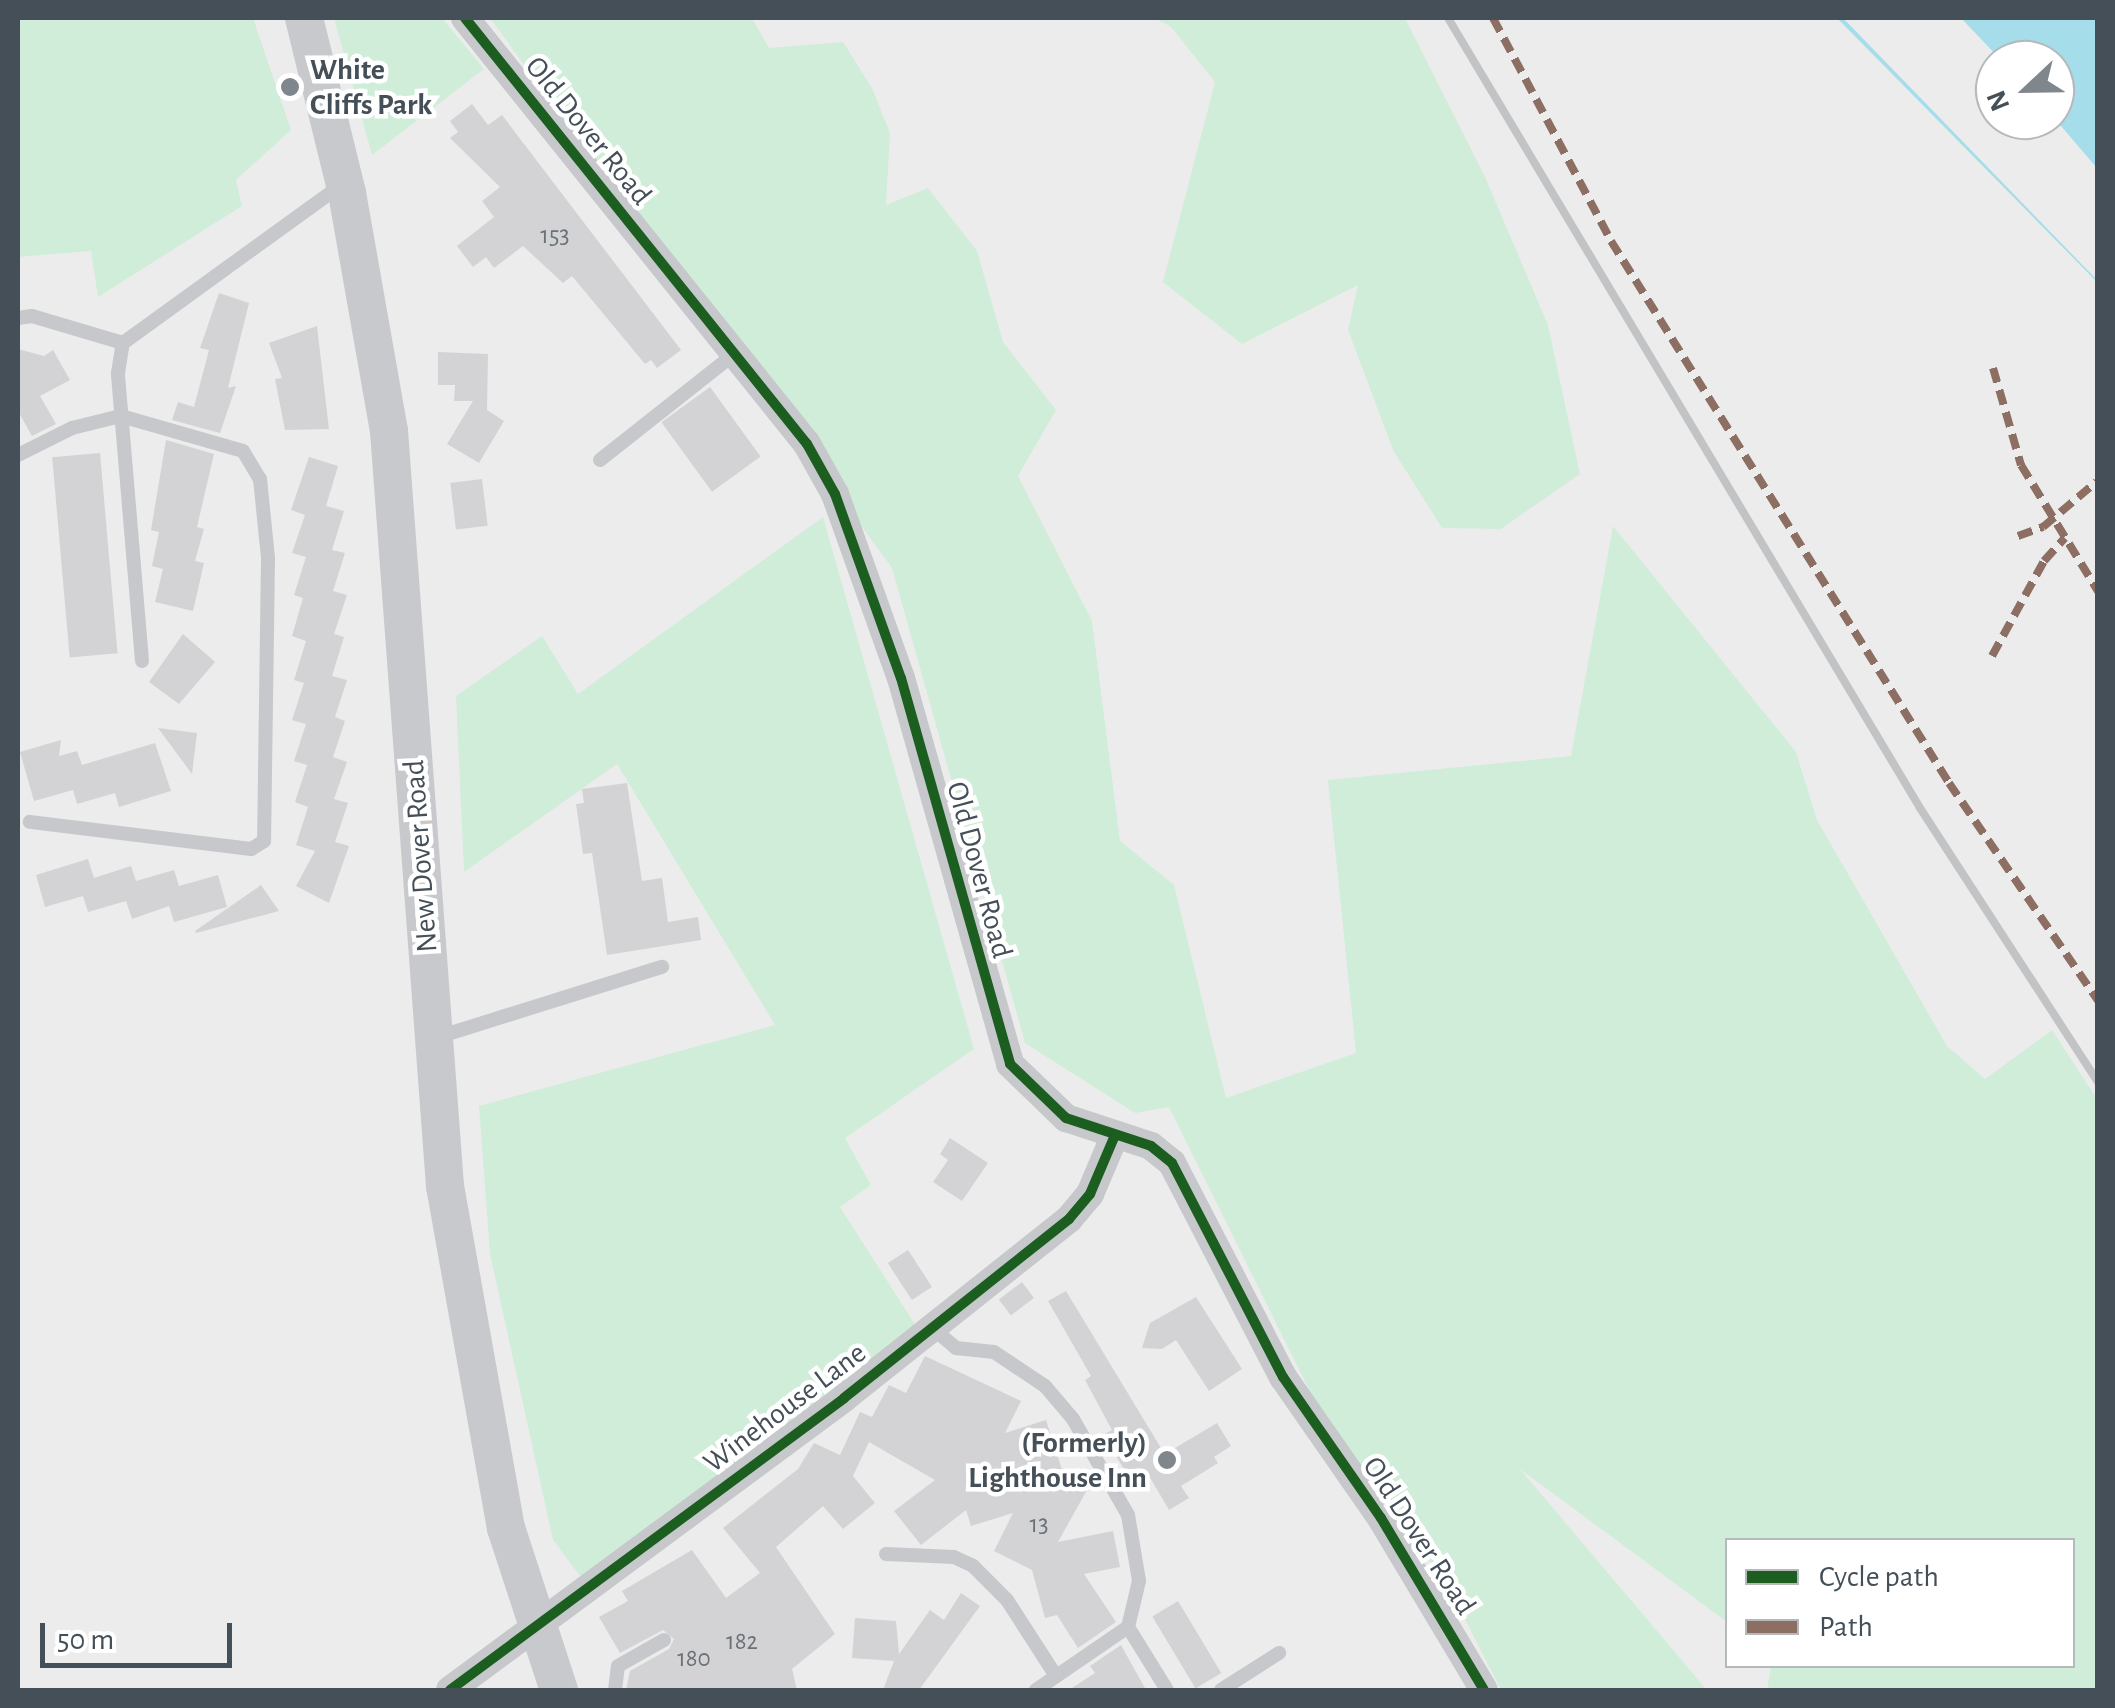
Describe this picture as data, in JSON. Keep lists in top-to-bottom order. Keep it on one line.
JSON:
{"streets":{"main road":["New Dover Road"],"street":["Old Dover Road","Winehouse Lane"]},"crossings":[["Old Dover Road","Winehouse Lane"],["New Dover Road","Winehouse Lane"]],"places":["White Cliffs Park","(Formerly) Lighthouse Inn"],"house_numbers":["153","13","182","180"],"legend":["Cycle path","Path"],"scale_bar":"50 m","north":"left"}
